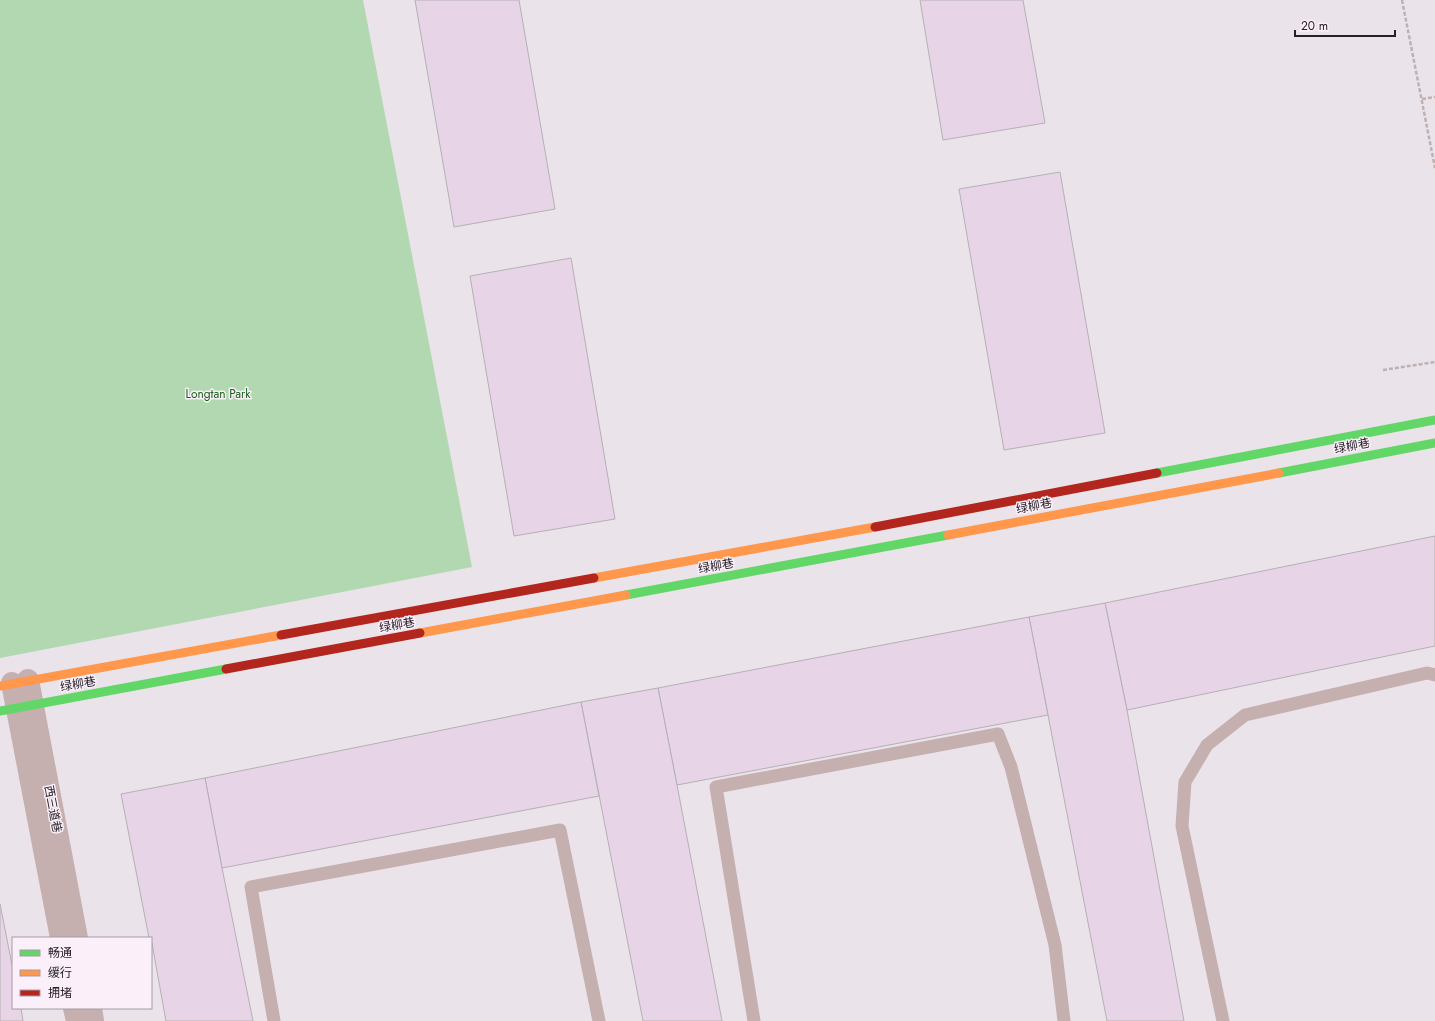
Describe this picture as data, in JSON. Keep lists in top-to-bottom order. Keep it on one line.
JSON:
{"streets":{"street":["绿柳巷","西三道巷"]},"crossings":[["绿柳巷","西三道巷"]],"parks":["Longtan Park"],"legend":["畅通","缓行","拥堵"],"scale_bar":"20 m"}
